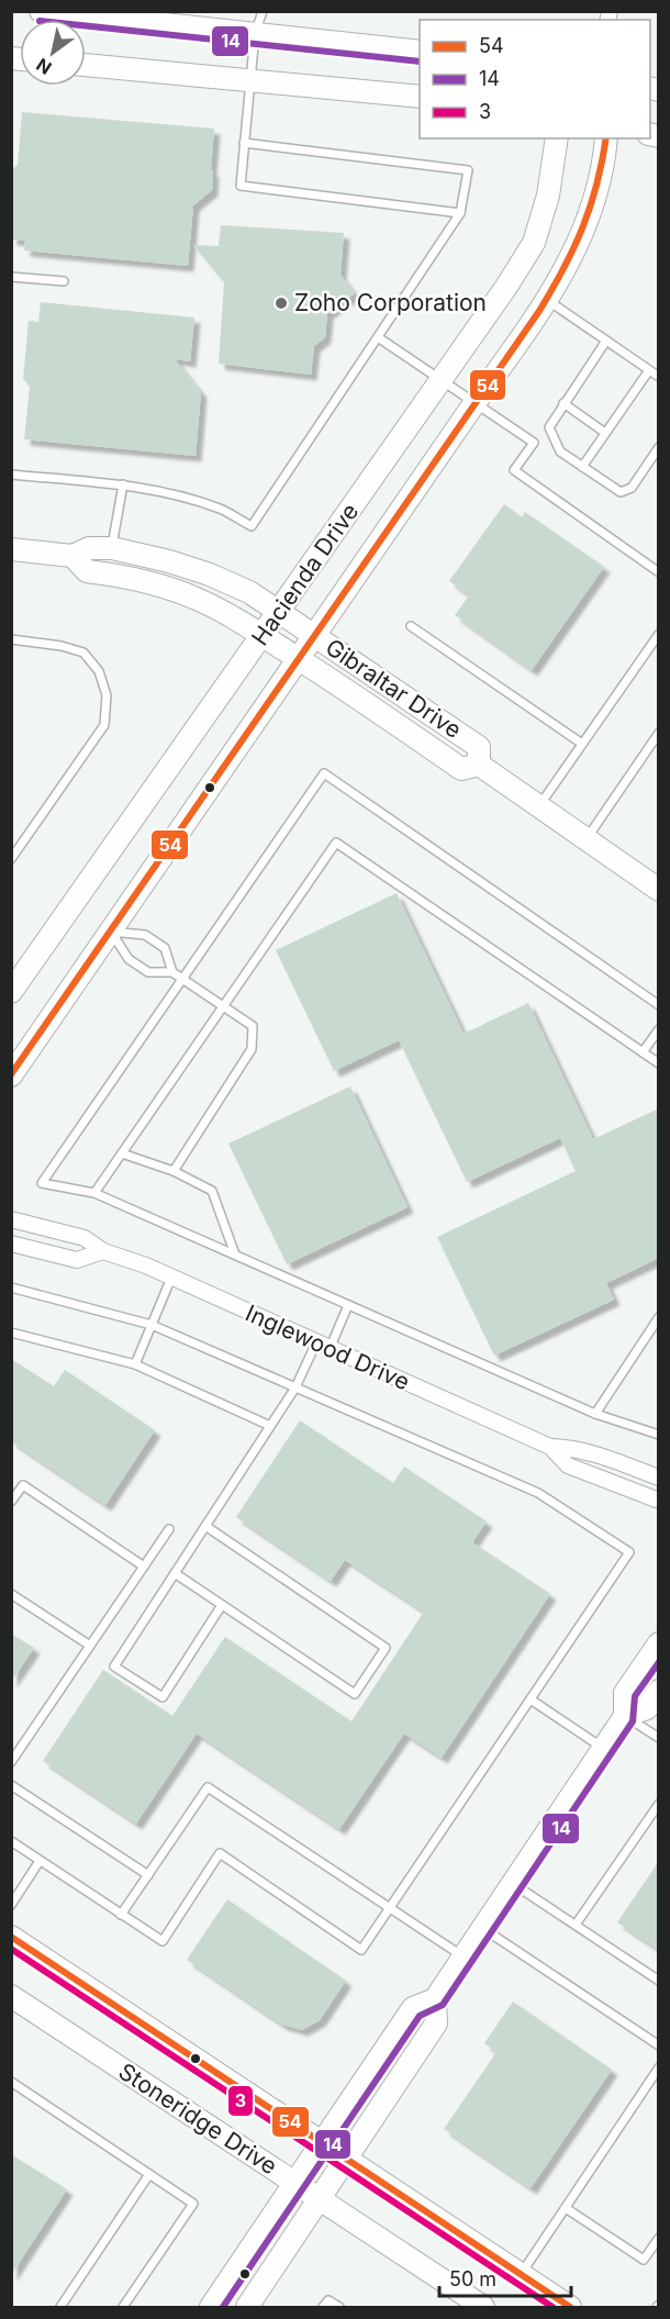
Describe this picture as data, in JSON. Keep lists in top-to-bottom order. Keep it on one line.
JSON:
{"streets":{"main road":["Hacienda Drive","Gibraltar Drive","Stoneridge Drive"],"street":["Inglewood Drive"]},"crossings":[["Hacienda Drive","Gibraltar Drive"]],"places":["Zoho Corporation"],"lines":["transit line 14","transit line 54","transit line 3"],"legend":["54","14","3"],"scale_bar":"50 m","north":"bottom left"}
